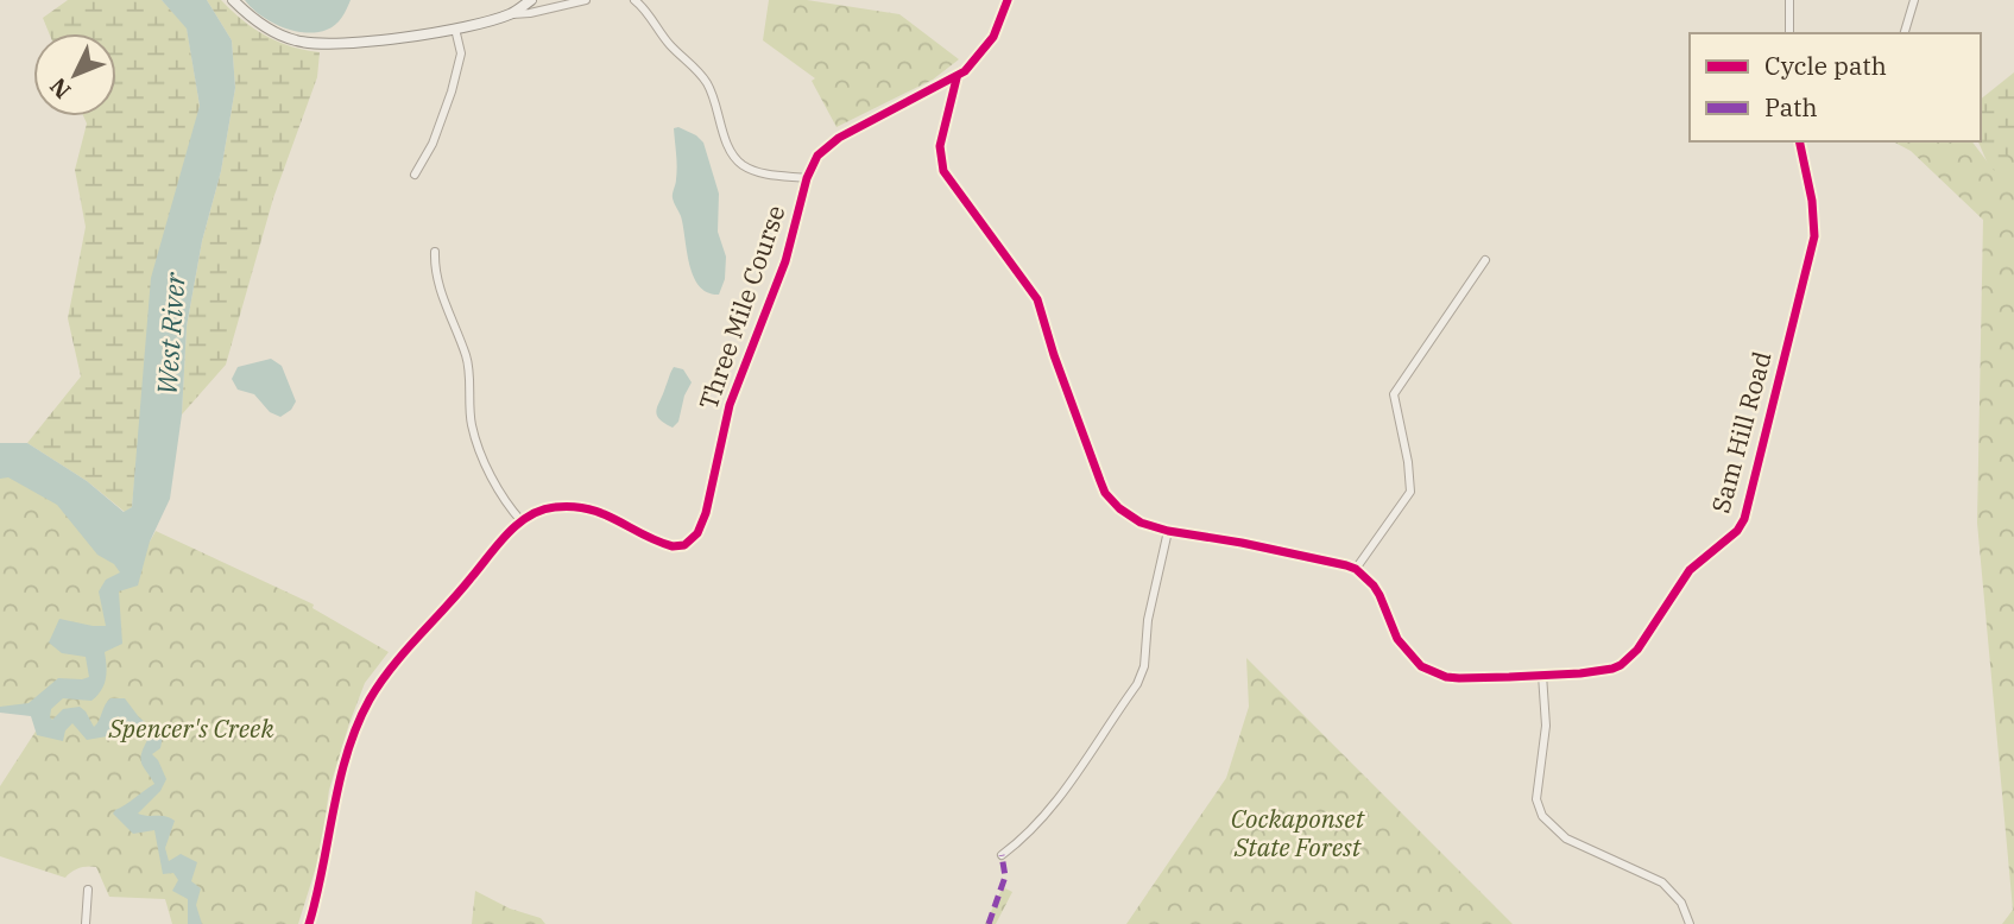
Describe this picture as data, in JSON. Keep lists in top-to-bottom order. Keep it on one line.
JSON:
{"streets":{"street":["Three Mile Course","Sam Hill Road"]},"water":["West River"],"parks":["Spencer's Creek","Cockaponset State Forest"],"legend":["Cycle path","Path"],"north":"bottom left"}
